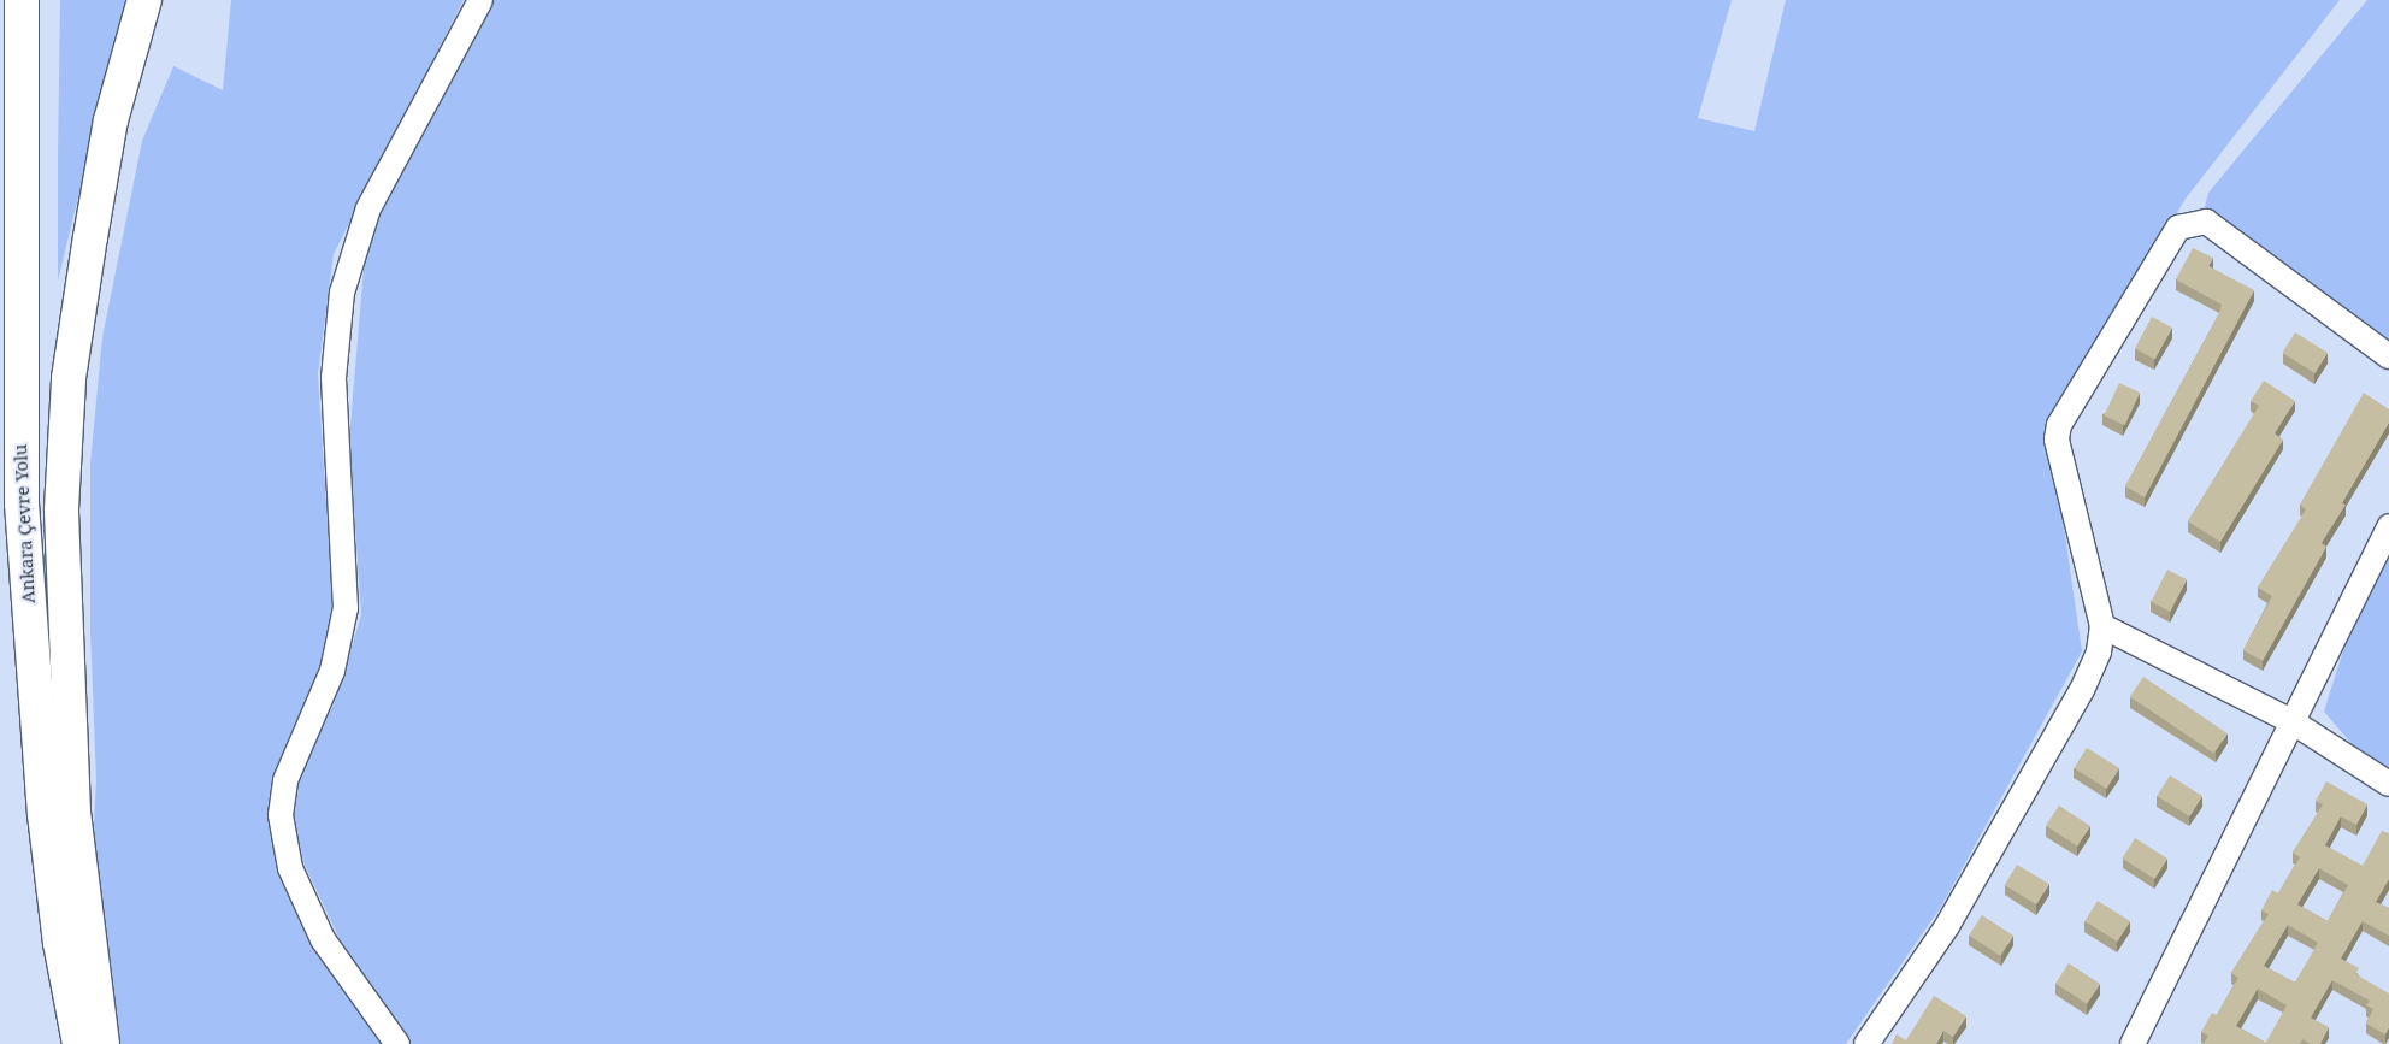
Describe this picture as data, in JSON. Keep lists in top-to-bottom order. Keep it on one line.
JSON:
{"streets":{"highway":["Ankara Çevre Yolu"]}}
